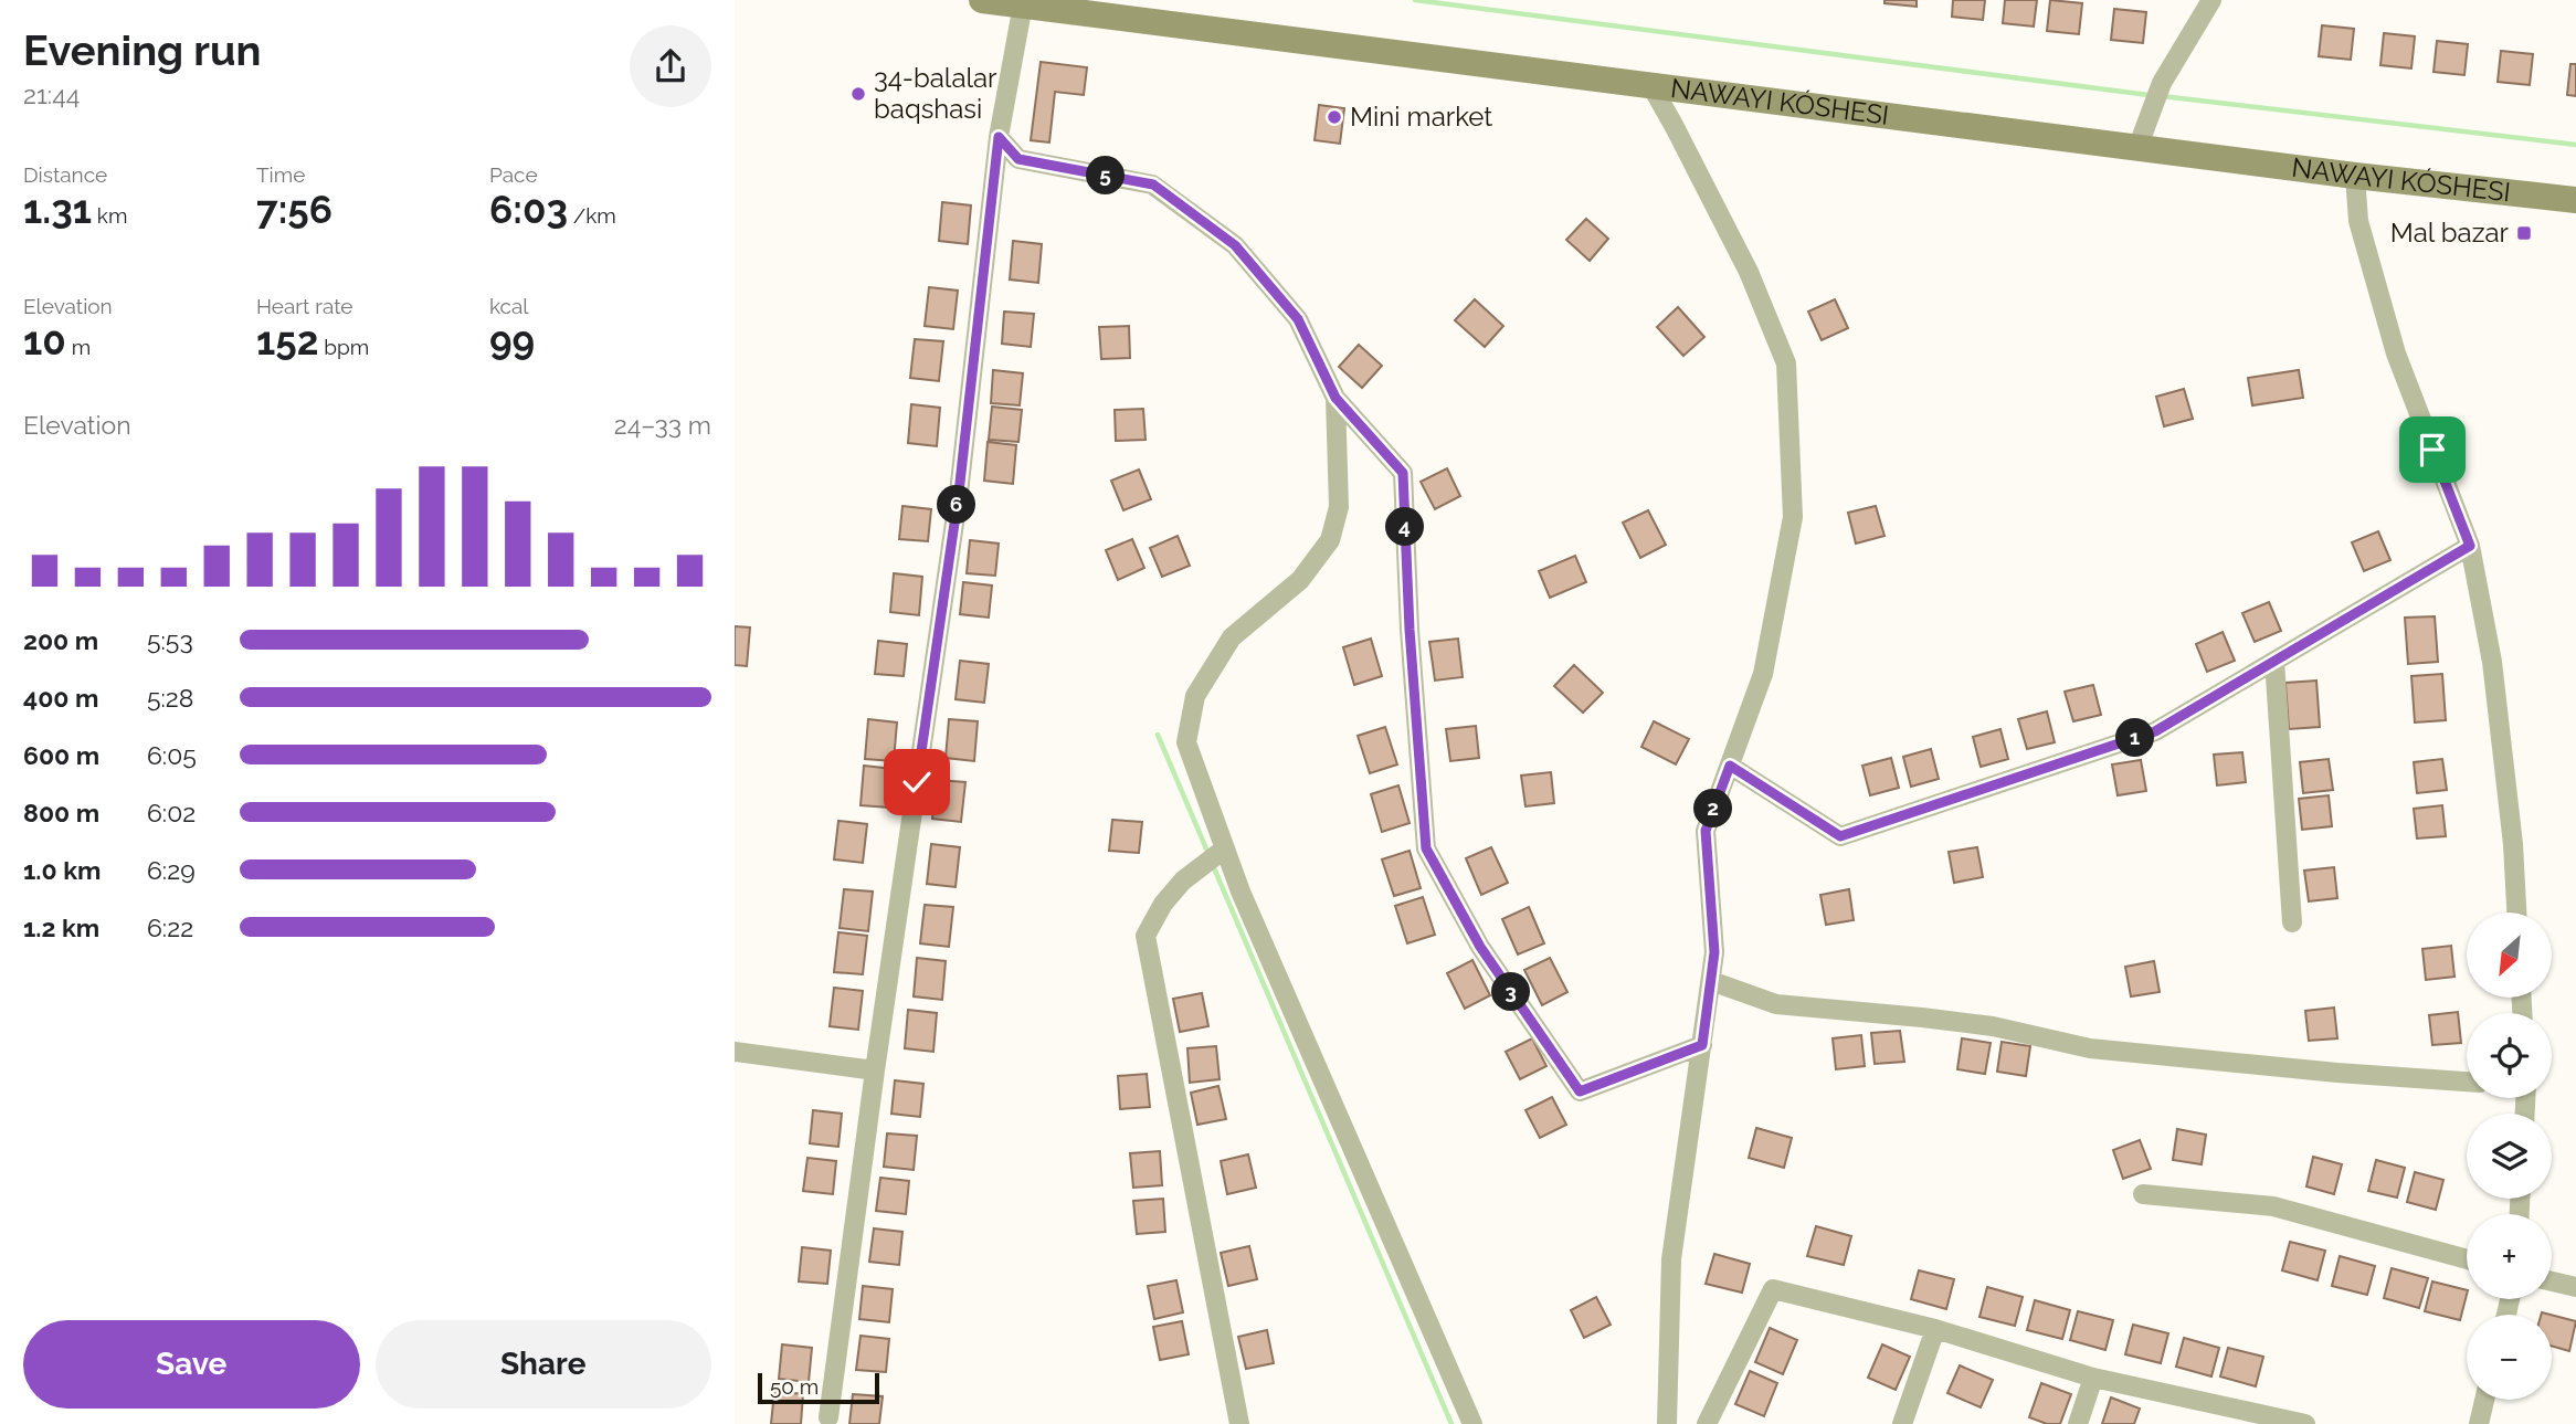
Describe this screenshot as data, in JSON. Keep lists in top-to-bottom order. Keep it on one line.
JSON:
{"places":{"other":["34-balalar baqshasi","Mini market"],"transit":["Mal bazar"]},"scale_bar":"50 m","north":"bottom left","page":{"heading":["Evening run","21:44"],"stats":[["Distance","1.31 km"],["Time","7:56"],["Pace","6:03 /km"],["Elevation","10 m"],["Heart rate","152 bpm"],["kcal","99"]],"pins":["5","6","4","1","2","3"],"chart":["Elevation","24–33 m"],"list":[{"name":"200 m","note":"5:53"},{"name":"400 m","note":"5:28"},{"name":"600 m","note":"6:05"},{"name":"800 m","note":"6:02"},{"name":"1.0 km","note":"6:29"},{"name":"1.2 km","note":"6:22"}],"map_buttons":["+","−"],"buttons":["Save","Share"],"scale":"50 m"}}
